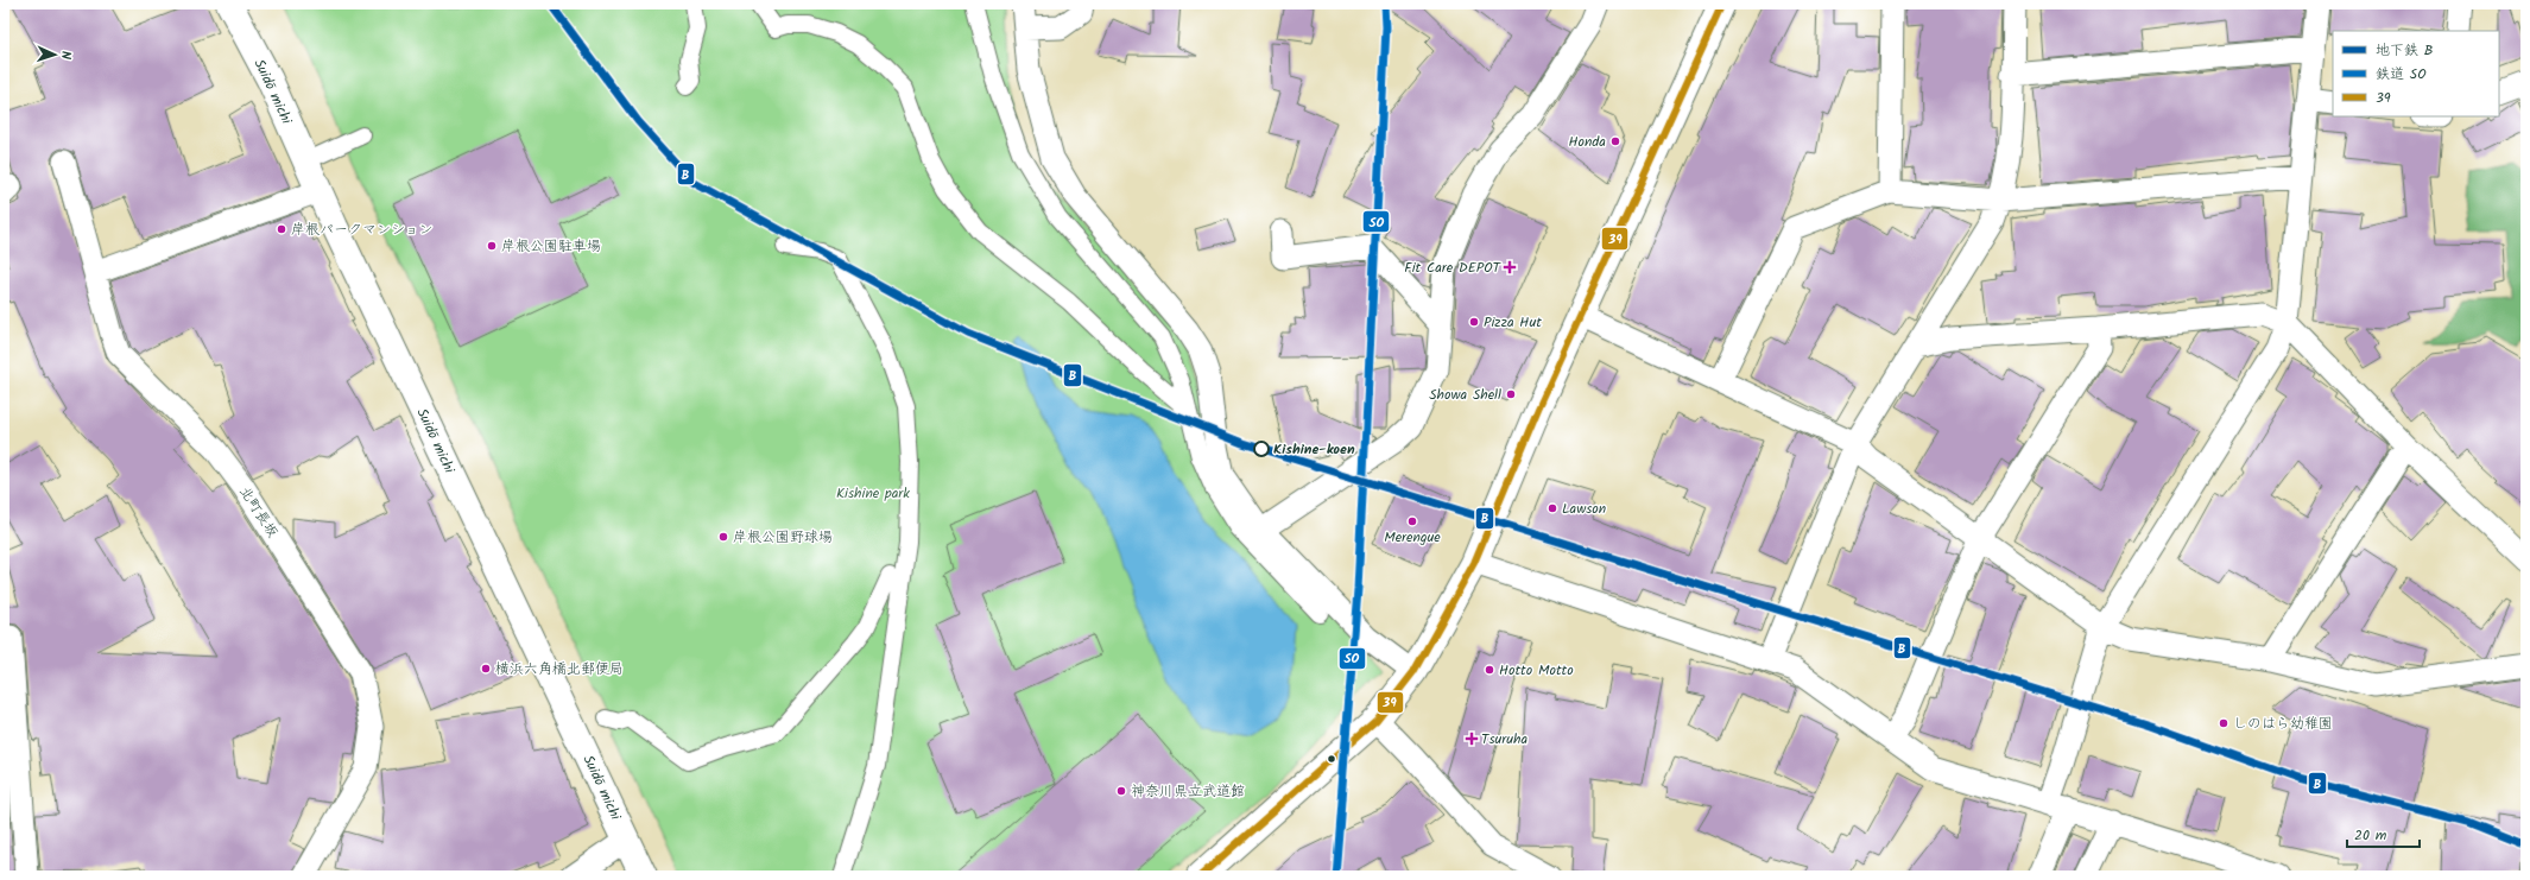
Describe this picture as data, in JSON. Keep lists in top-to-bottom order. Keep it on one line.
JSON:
{"streets":{"main road":["Suidō michi"],"street":["北町長坂"]},"parks":["Kishine park"],"places":{"other":["Honda","岸根パークマンション","岸根公園駐車場","Pizza Hut","Showa Shell","Kishine-koen","Lawson","Merengue","岸根公園野球場","横浜六角橋北郵便局","Hotto Motto","しのはら幼稚園","神奈川県立武道館"],"health":["Fit Care DEPOT","Tsuruha"]},"lines":["metro line B","rail line SO","transit line 39"],"legend":["地下鉄 B","鉄道 SO","39"],"scale_bar":"20 m","north":"right"}
